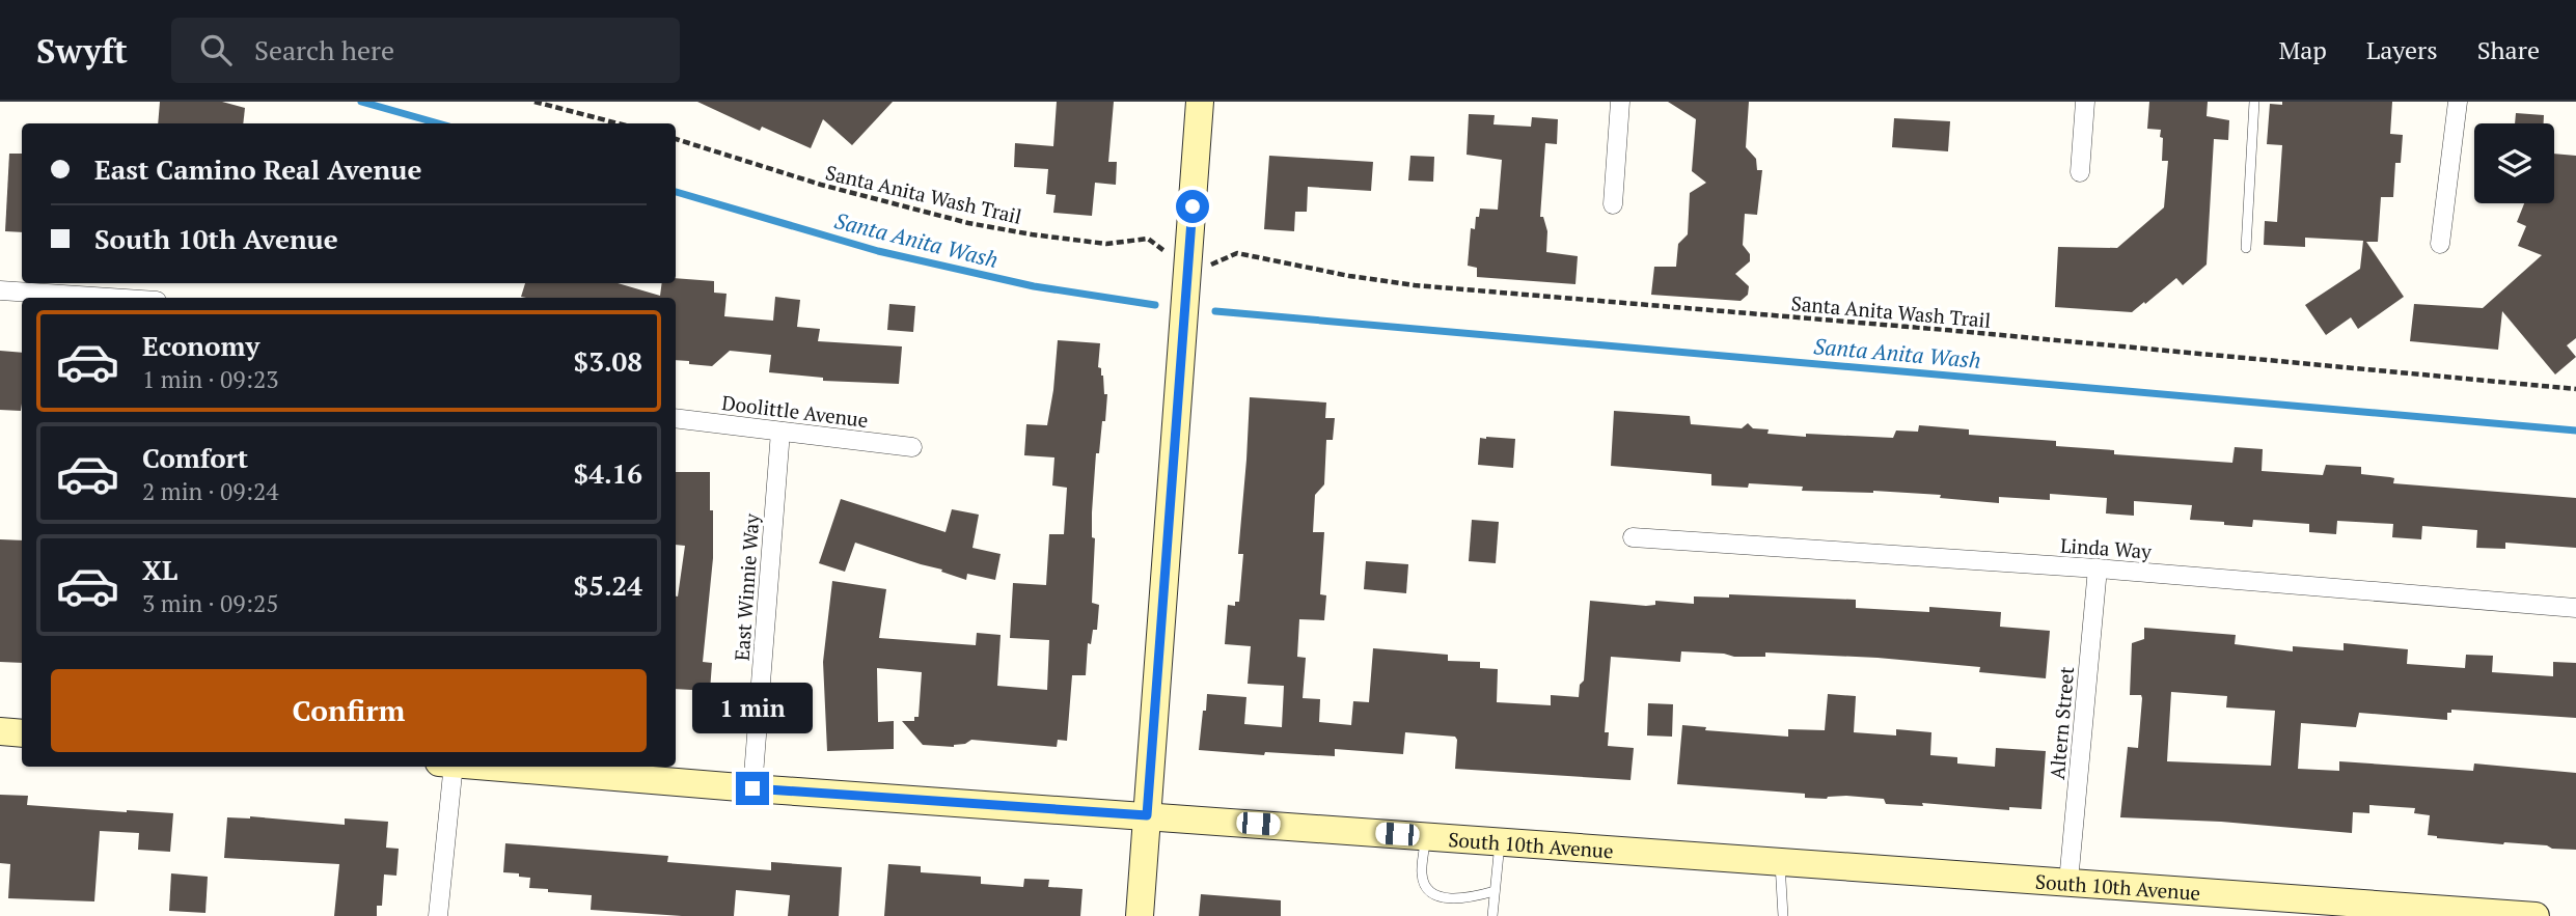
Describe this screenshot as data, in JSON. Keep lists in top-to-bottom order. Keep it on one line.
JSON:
{"streets":{"street":["Doolittle Avenue","Linda Way","East Winnie Way","Altern Street","South 10th Avenue"],"path":["Santa Anita Wash Trail"]},"crossings":[["Doolittle Avenue","East Winnie Way"],["Linda Way","Altern Street"],["East Winnie Way","South 10th Avenue"],["Altern Street","South 10th Avenue"]],"water":["Santa Anita Wash"],"page":{"header":"Swyft","search":"Search here","nav":["Map","Layers","Share"],"banner":["East Camino Real Avenue","South 10th Avenue"],"list":[{"name":"Economy","note":"1 min · 09:23","value":"$3.08"},{"name":"Comfort","note":"2 min · 09:24","value":"$4.16"},{"name":"XL","note":"3 min · 09:25","value":"$5.24"}],"buttons":"Confirm","bubble":"1 min"}}
